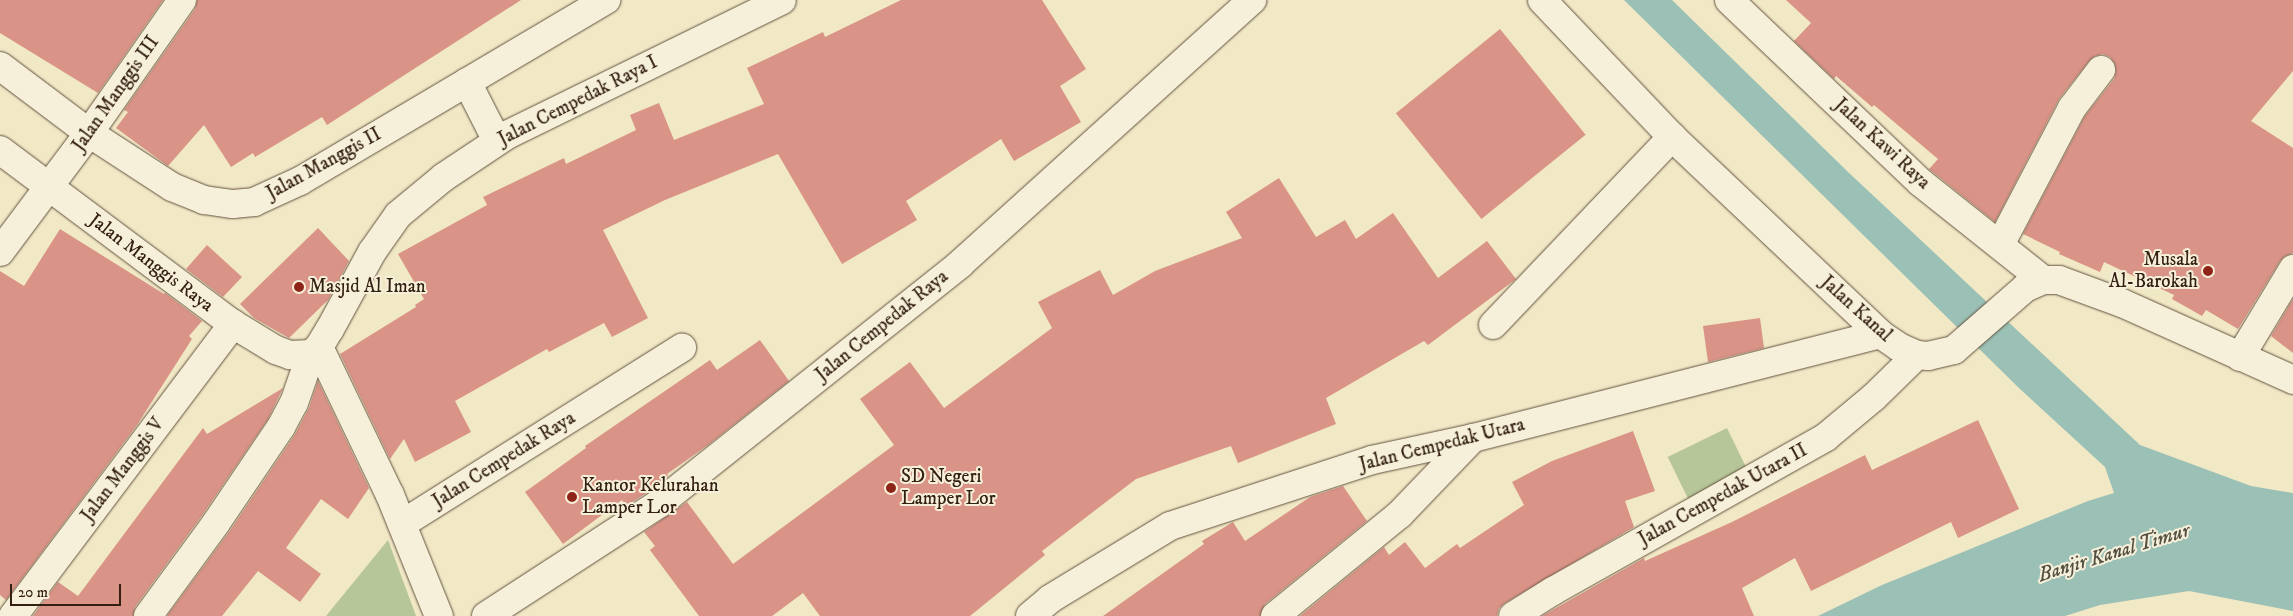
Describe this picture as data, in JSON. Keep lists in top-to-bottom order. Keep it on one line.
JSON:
{"streets":{"street":["Jalan Manggis III","Jalan Cempedak Raya I","Jalan Kawi Raya","Jalan Manggis II","Jalan Manggis Raya","Jalan Kanal","Jalan Cempedak Raya","Jalan Cempedak Utara","Jalan Manggis V","Jalan Cempedak Utara II"]},"crossings":[["Jalan Manggis III","Jalan Manggis II"],["Jalan Manggis III","Jalan Manggis Raya"],["Jalan Cempedak Raya I","Jalan Manggis Raya"],["Jalan Kawi Raya","Jalan Kanal"],["Jalan Manggis Raya","Jalan Manggis V"],["Jalan Kanal","Jalan Cempedak Utara"],["Jalan Kanal","Jalan Cempedak Utara II"]],"water":["Banjir Kanal Timur"],"places":["Musala Al-Barokah","Masjid Al Iman","SD Negeri Lamper Lor","Kantor Kelurahan Lamper Lor"],"scale_bar":"20 m"}
